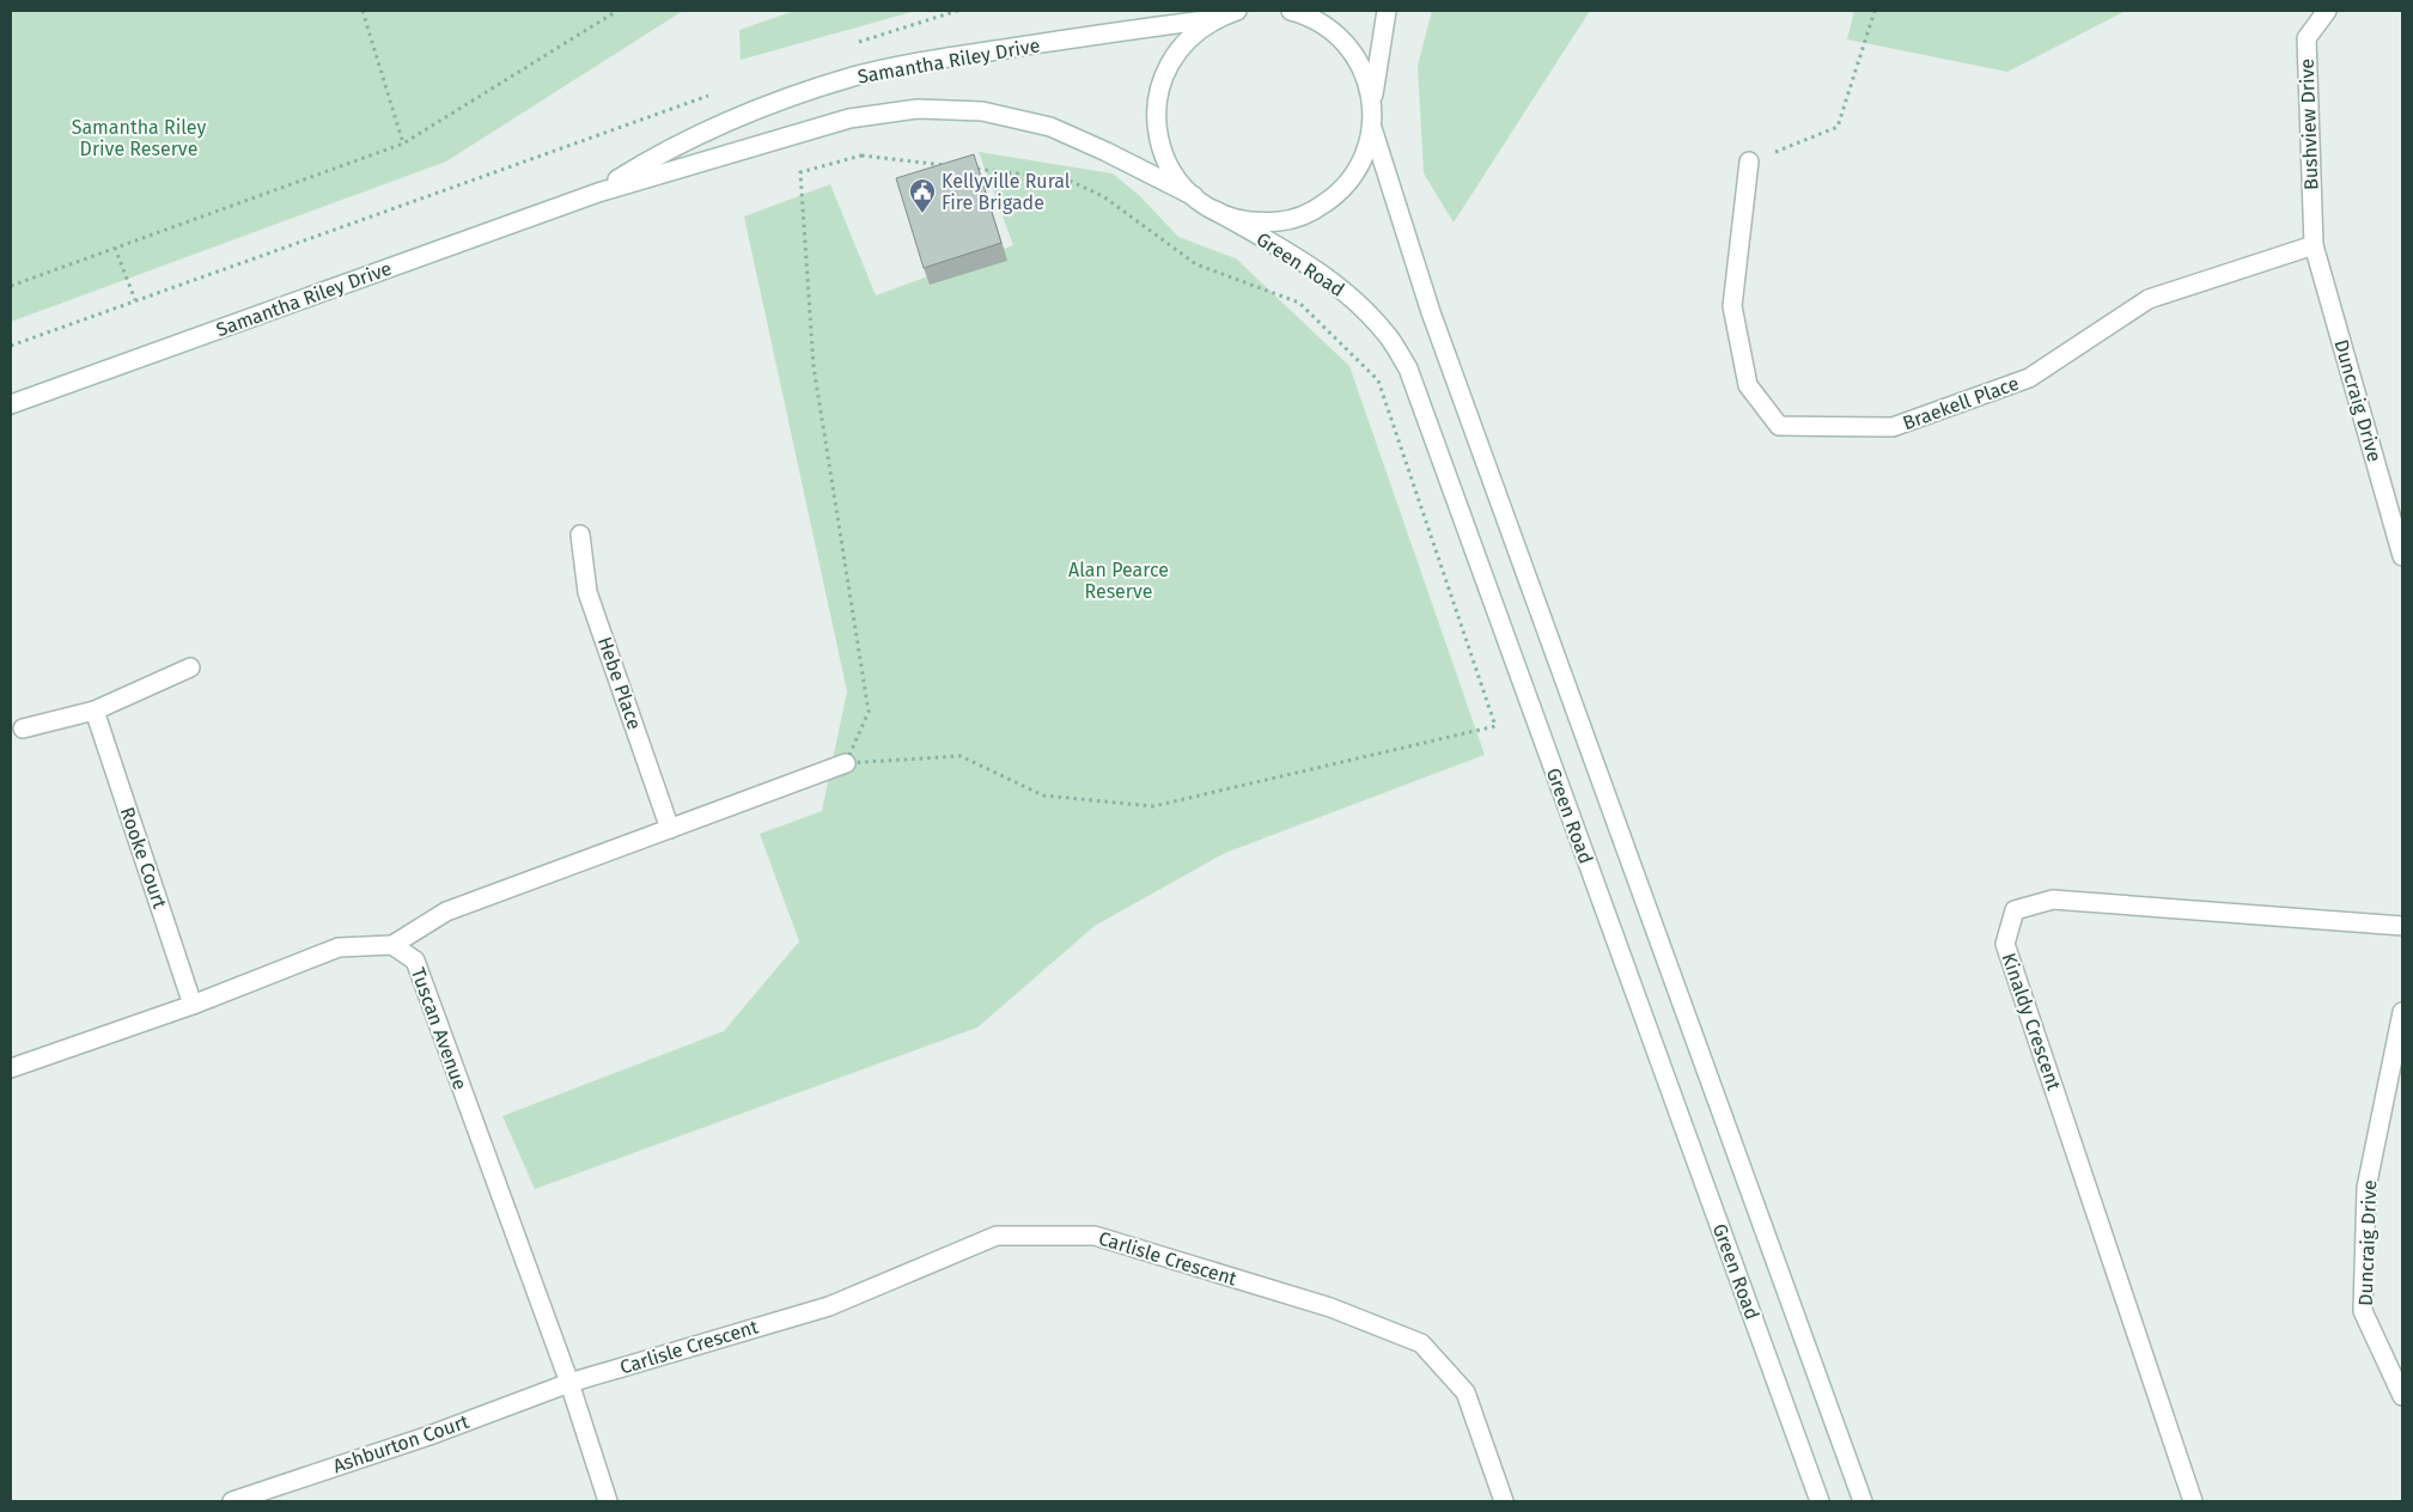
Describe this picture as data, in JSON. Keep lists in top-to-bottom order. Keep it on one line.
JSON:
{"streets":{"street":["Samantha Riley Drive","Bushview Drive","Green Road","Duncraig Drive","Braekell Place","Hebe Place","Rooke Court","Kinaldy Crescent","Tuscan Avenue","Carlisle Crescent","Ashburton Court"]},"crossings":[["Bushview Drive","Duncraig Drive"],["Bushview Drive","Braekell Place"],["Duncraig Drive","Braekell Place"],["Tuscan Avenue","Carlisle Crescent"],["Tuscan Avenue","Ashburton Court"],["Carlisle Crescent","Ashburton Court"]],"parks":["Samantha Riley Drive Reserve","Alan Pearce Reserve"],"places":{"public building":["Kellyville Rural Fire Brigade"]}}
